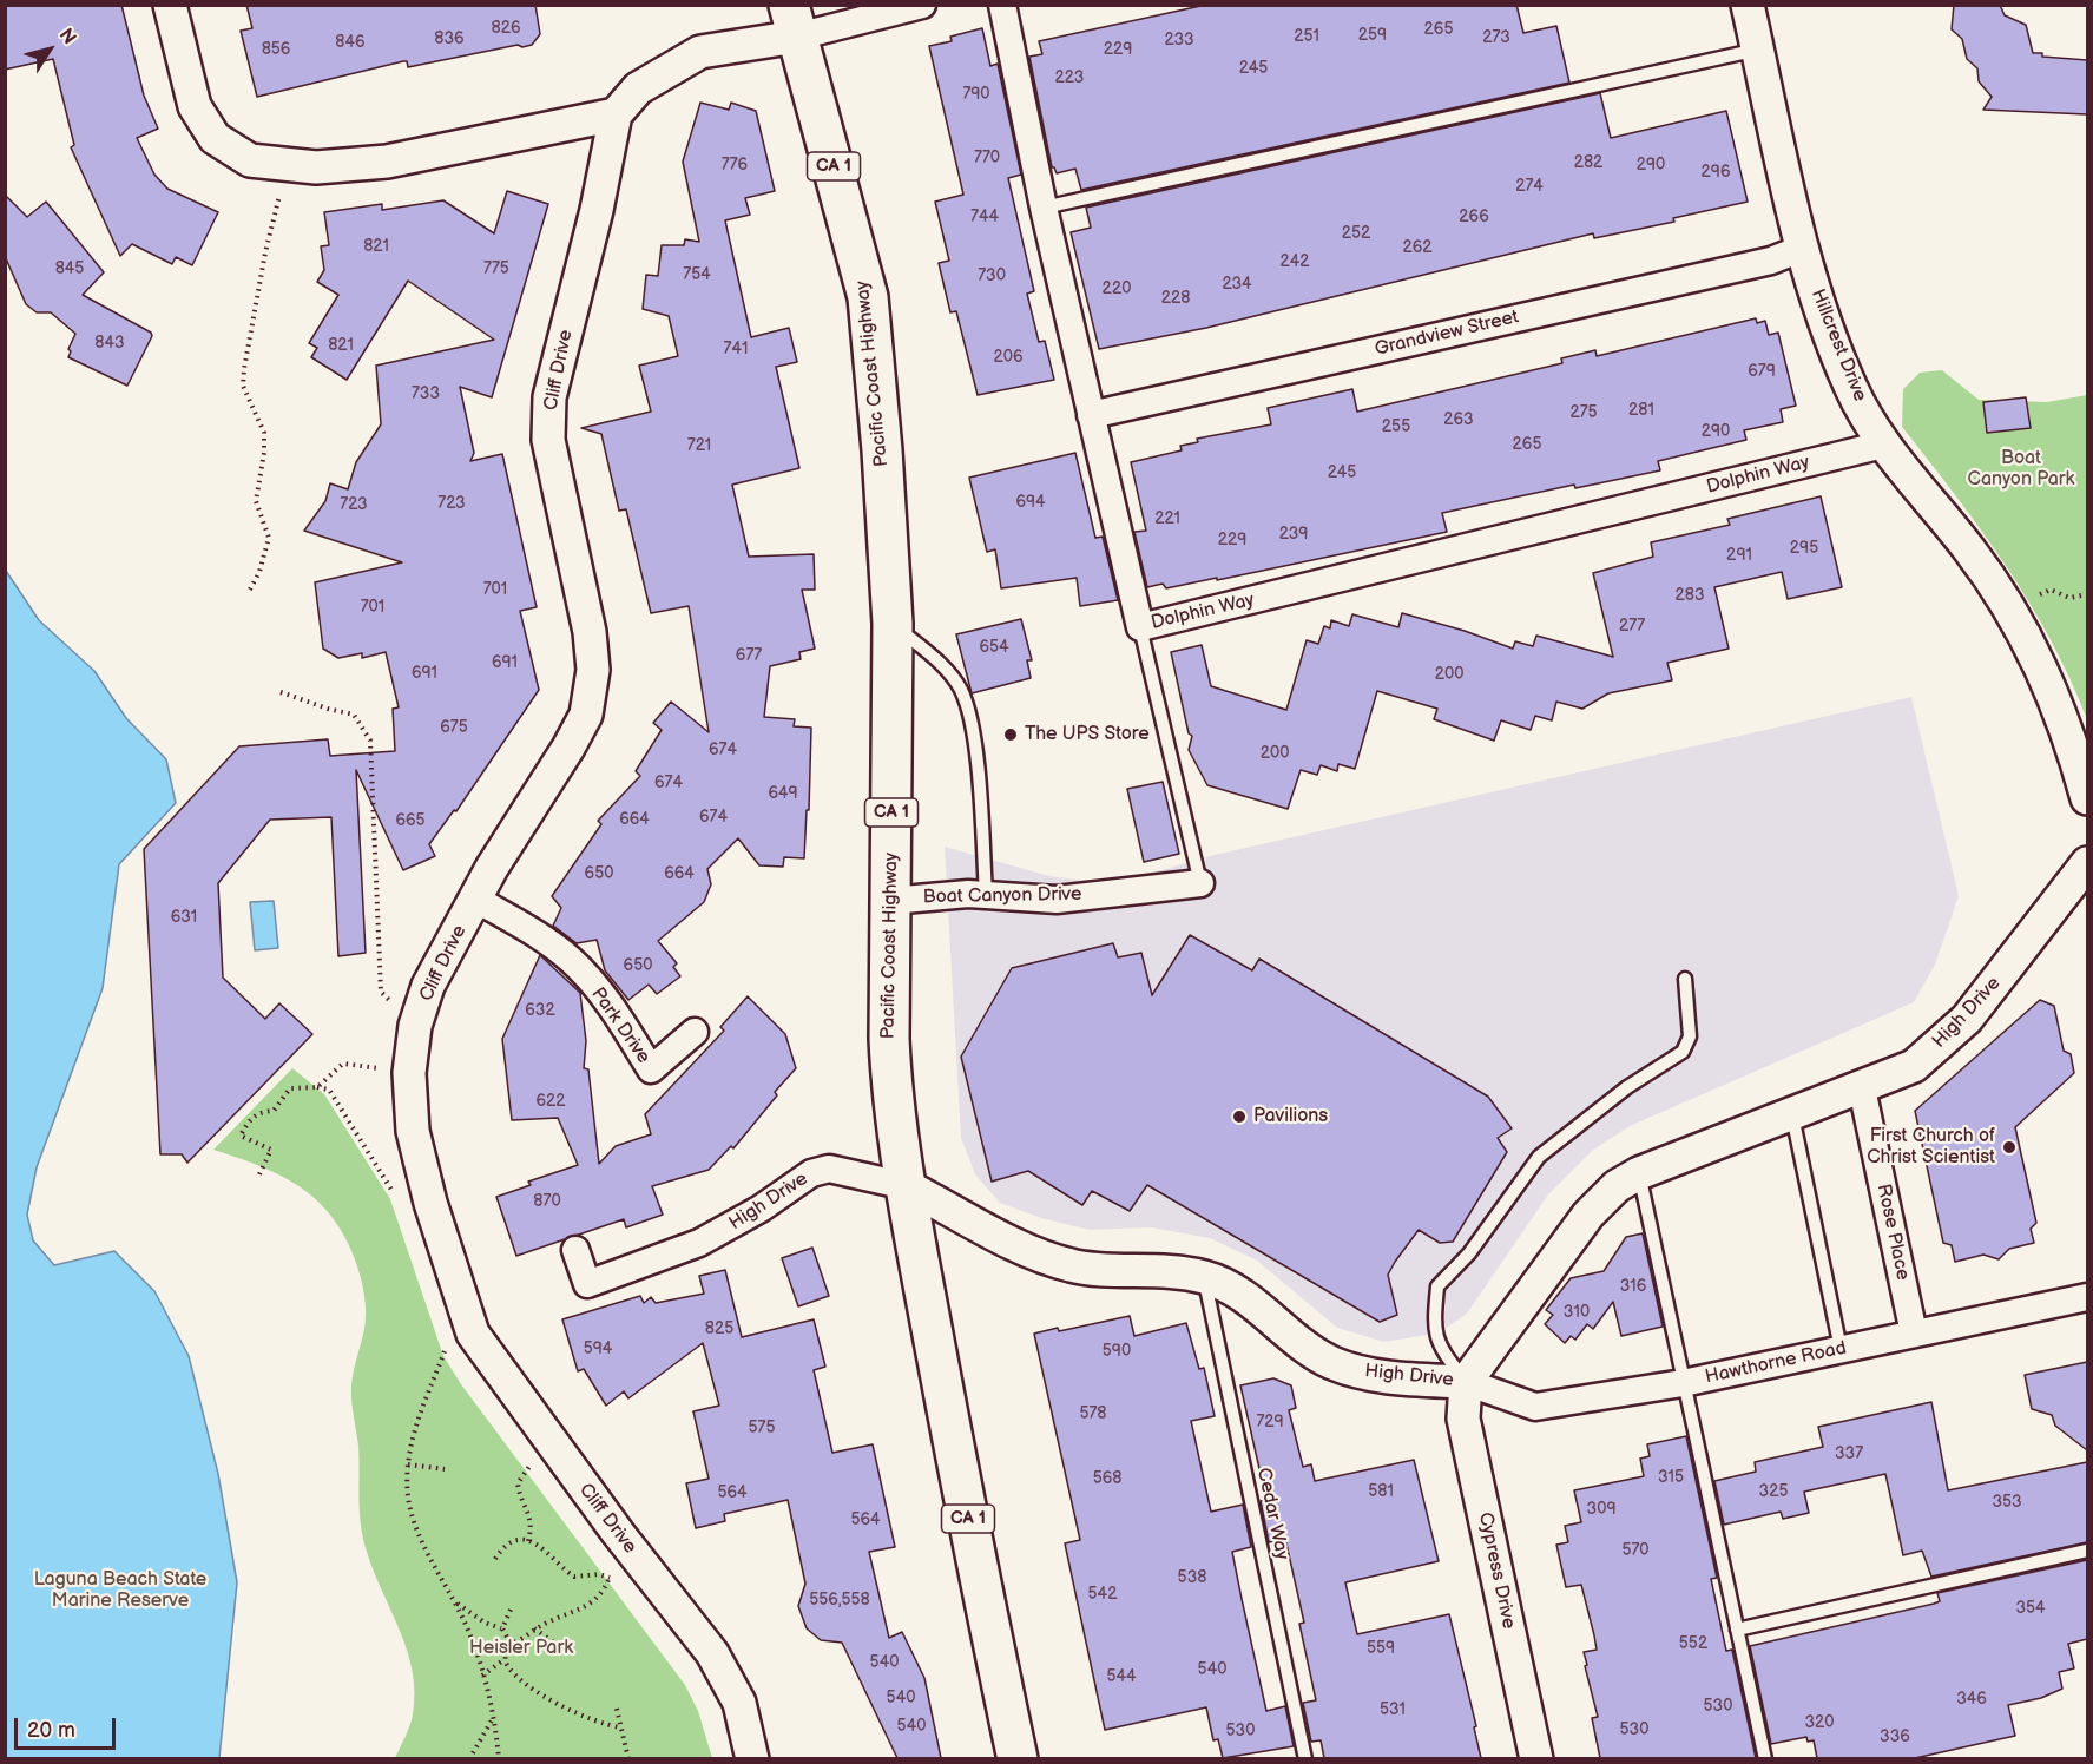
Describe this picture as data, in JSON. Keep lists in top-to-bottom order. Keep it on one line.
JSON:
{"streets":{"highway":["CA 1","Pacific Coast Highway"],"street":["Grandview Street","Hillcrest Drive","Cliff Drive","Dolphin Way","Boat Canyon Drive","High Drive","Park Drive","Rose Place","Hawthorne Road","Cypress Drive"],"lane":["Cedar Way"]},"crossings":[["Grandview Street","Hillcrest Drive"],["Grandview Street","Dolphin Way"],["Hillcrest Drive","Dolphin Way"],["Cliff Drive","Park Drive"],["Pacific Coast Highway","Boat Canyon Drive"],["Pacific Coast Highway","High Drive"],["High Drive","Rose Place"],["High Drive","Hawthorne Road"],["High Drive","Cedar Way"],["High Drive","Cypress Drive"],["Rose Place","Hawthorne Road"],["Hawthorne Road","Cypress Drive"]],"parks":["Boat Canyon Park","Laguna Beach State Marine Reserve","Heisler Park"],"places":["The UPS Store","Pavilions","First Church of Christ Scientist"],"house_numbers":["826","265","259","251","273","836","233","846","856","229","245","223","790","770","282","776","290","296","274","744","266","252","821","262","242","845","775","754","730","234","220","228","843","821","741","206","679","733","281","275","263","255","290","265","721","245","694","723","723","221","239","229","295","291","701","283","701","277","654","677","691","691","200","675","674","200","674","649","674","664","665","650","664","631","650","632","622","870","316","310","825","594","590","578","729","575","337","315","568","581","325","564","353","309","564","570","538","542","556,558","354","552","559","540","540","544","540","346","530","531","320","540","530","530","336"],"scale_bar":"20 m","north":"top right"}
